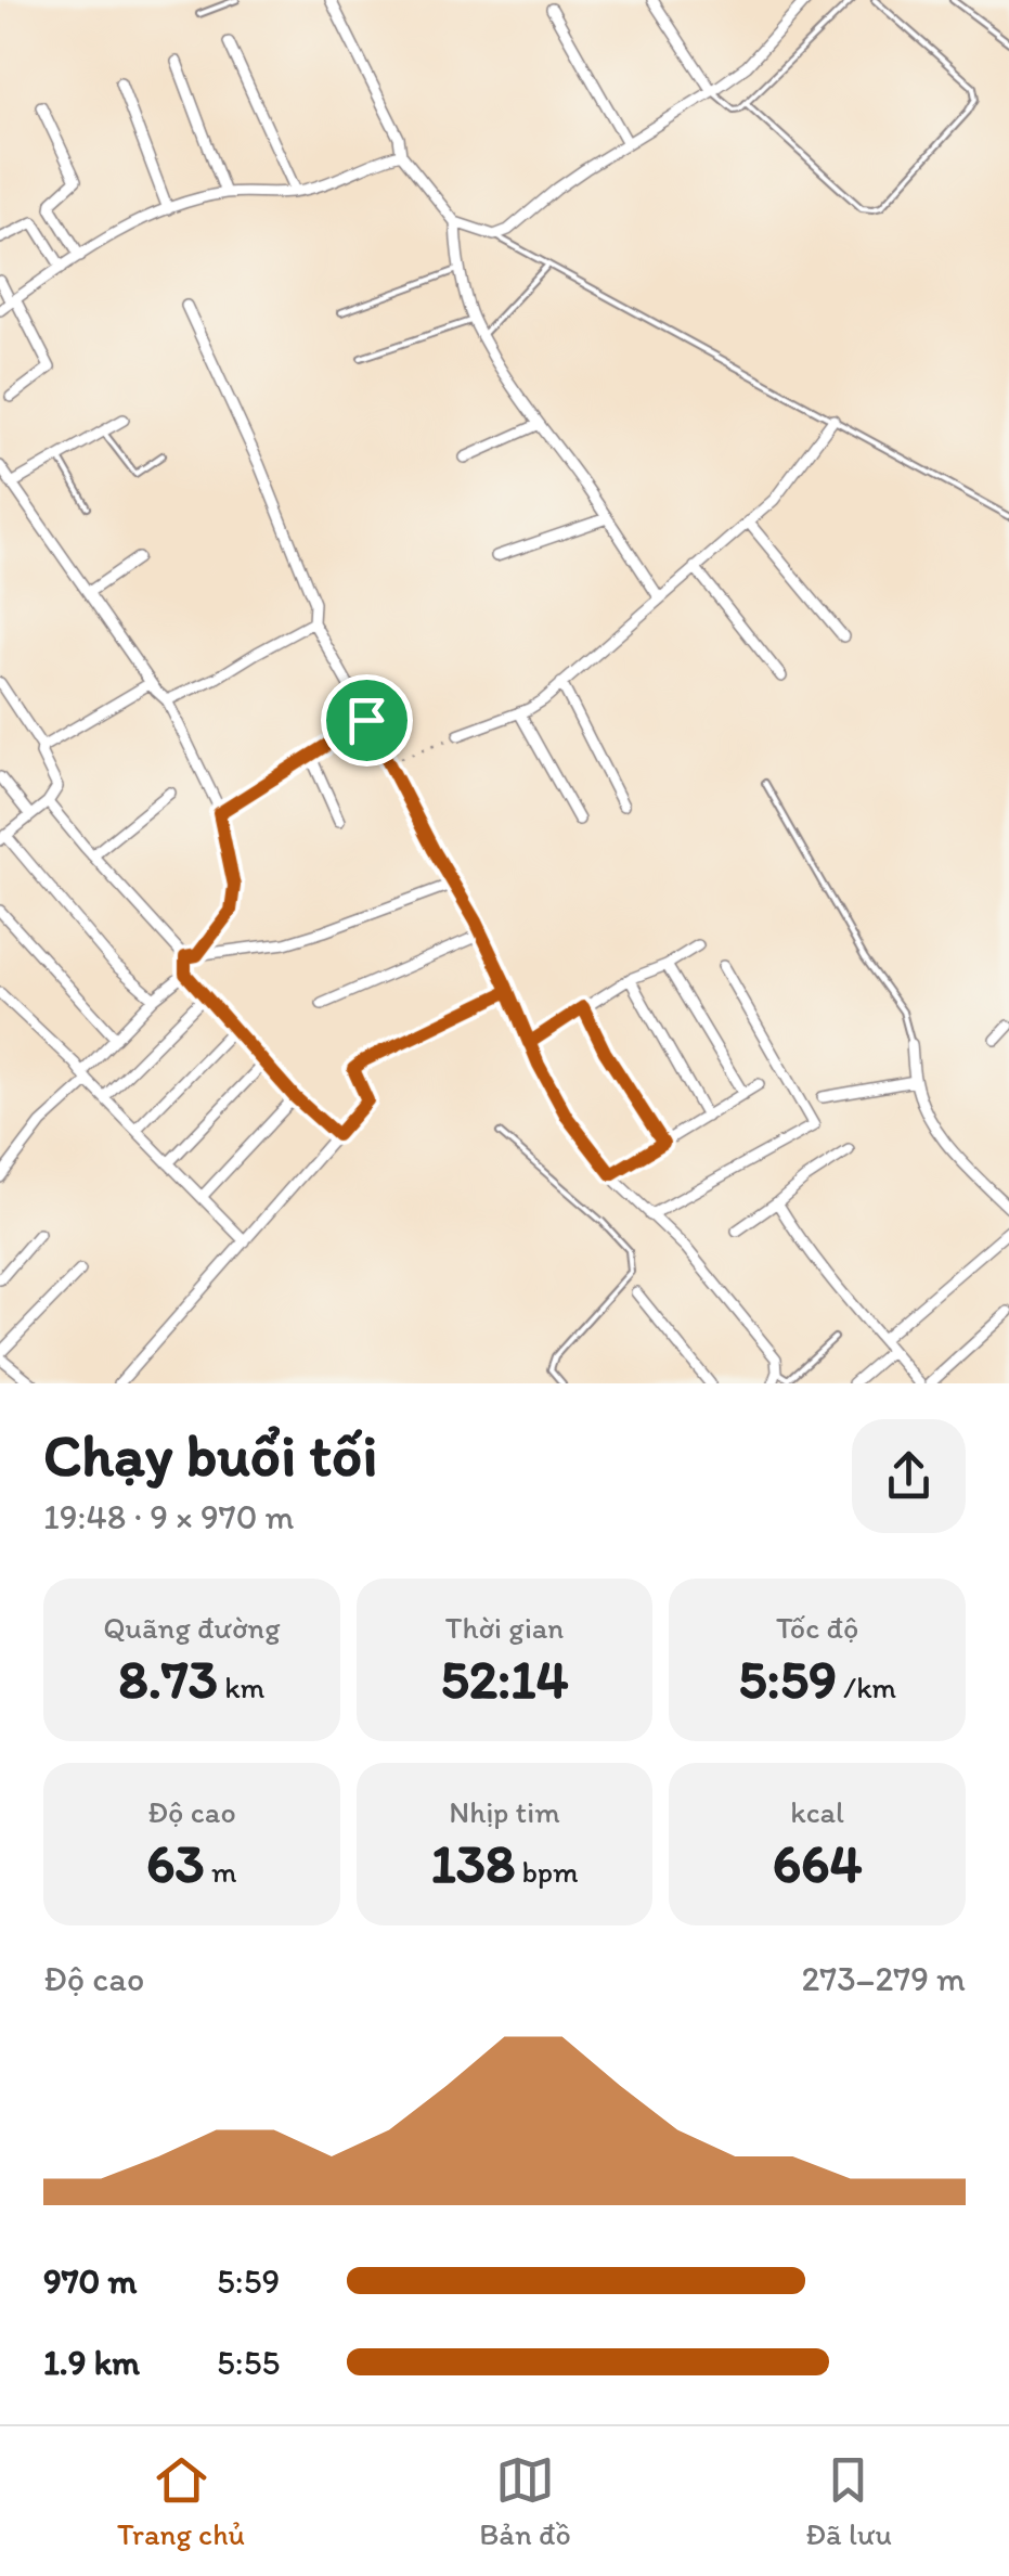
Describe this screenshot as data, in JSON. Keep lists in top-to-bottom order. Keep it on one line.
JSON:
{"page":{"heading":["Chạy buổi tối","19:48 · 9 × 970 m"],"stats":[["Quãng đường","8.73 km"],["Thời gian","52:14"],["Tốc độ","5:59 /km"],["Độ cao","63 m"],["Nhịp tim","138 bpm"],["kcal","664"]],"chart":["Độ cao","273–279 m"],"list":[{"name":"970 m","note":"5:59"},{"name":"1.9 km","note":"5:55"}],"tabs":["Trang chủ","Bản đồ","Đã lưu"]}}
